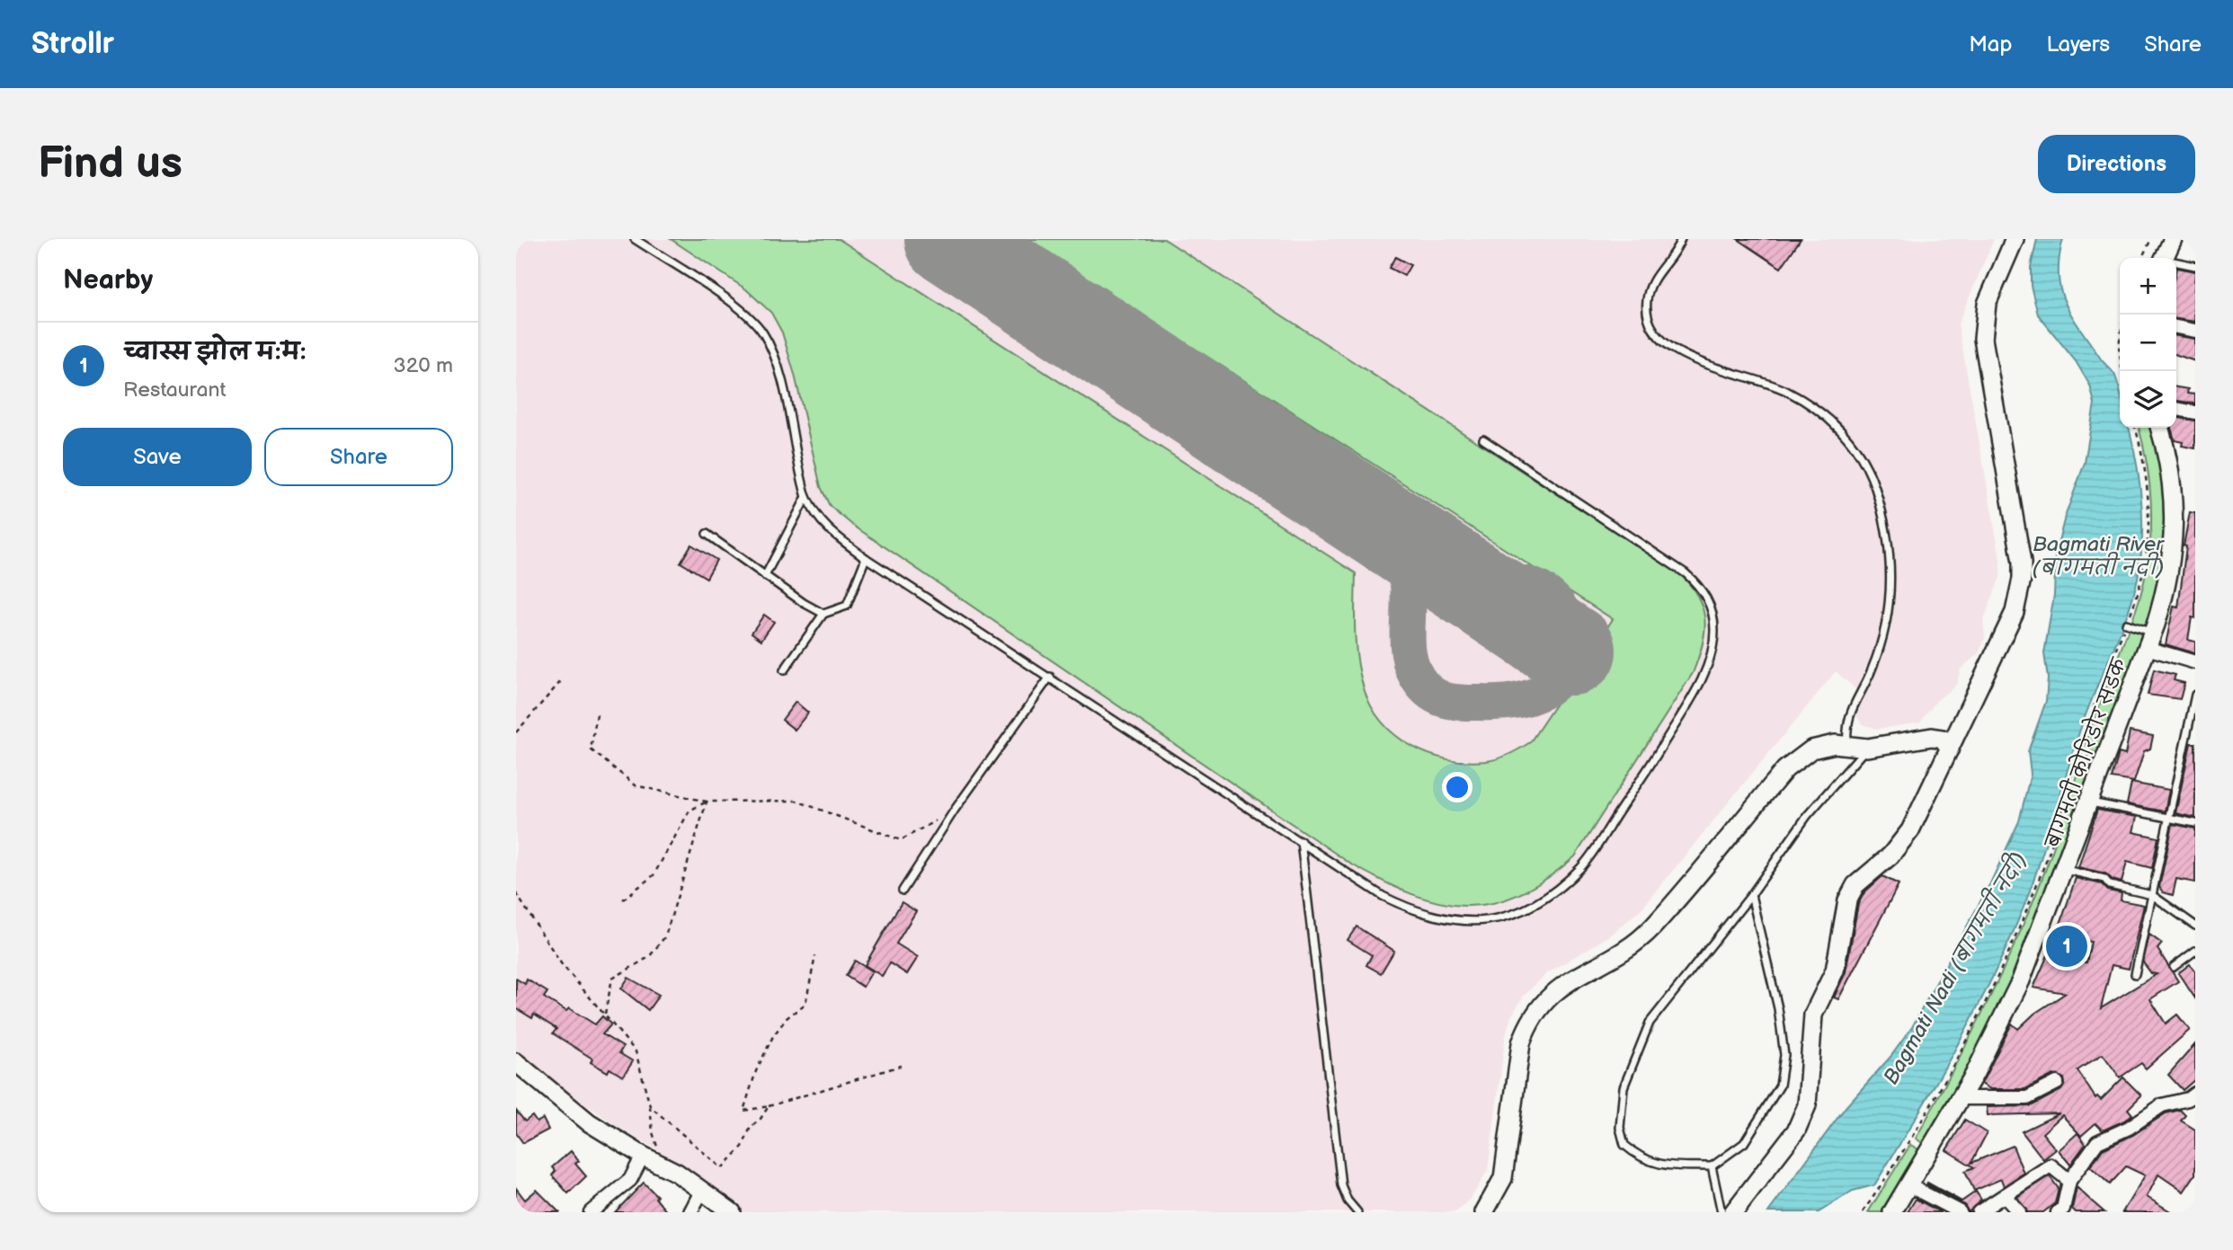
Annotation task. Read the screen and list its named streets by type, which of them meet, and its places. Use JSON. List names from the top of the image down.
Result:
{
  "streets": {
    "main road": ["बागमती कोरिडोर सडक"]
  },
  "water": ["Bagmati River (बागमती नदी)", "Bagmati Nadi (बागमती नदी)"],
  "page": {
    "header": "Strollr",
    "nav": ["Map", "Layers", "Share"],
    "buttons": [
      "Directions",
      ["Save", "Share"]
    ],
    "title": "Find us",
    "heading": "Nearby",
    "map_buttons": ["+", "−"],
    "list": [
      {
        "mark": "1",
        "name": "च्वास्स झोल मःमः",
        "note": "Restaurant",
        "value": "320 m"
      }
    ],
    "pins": "1"
  }
}
